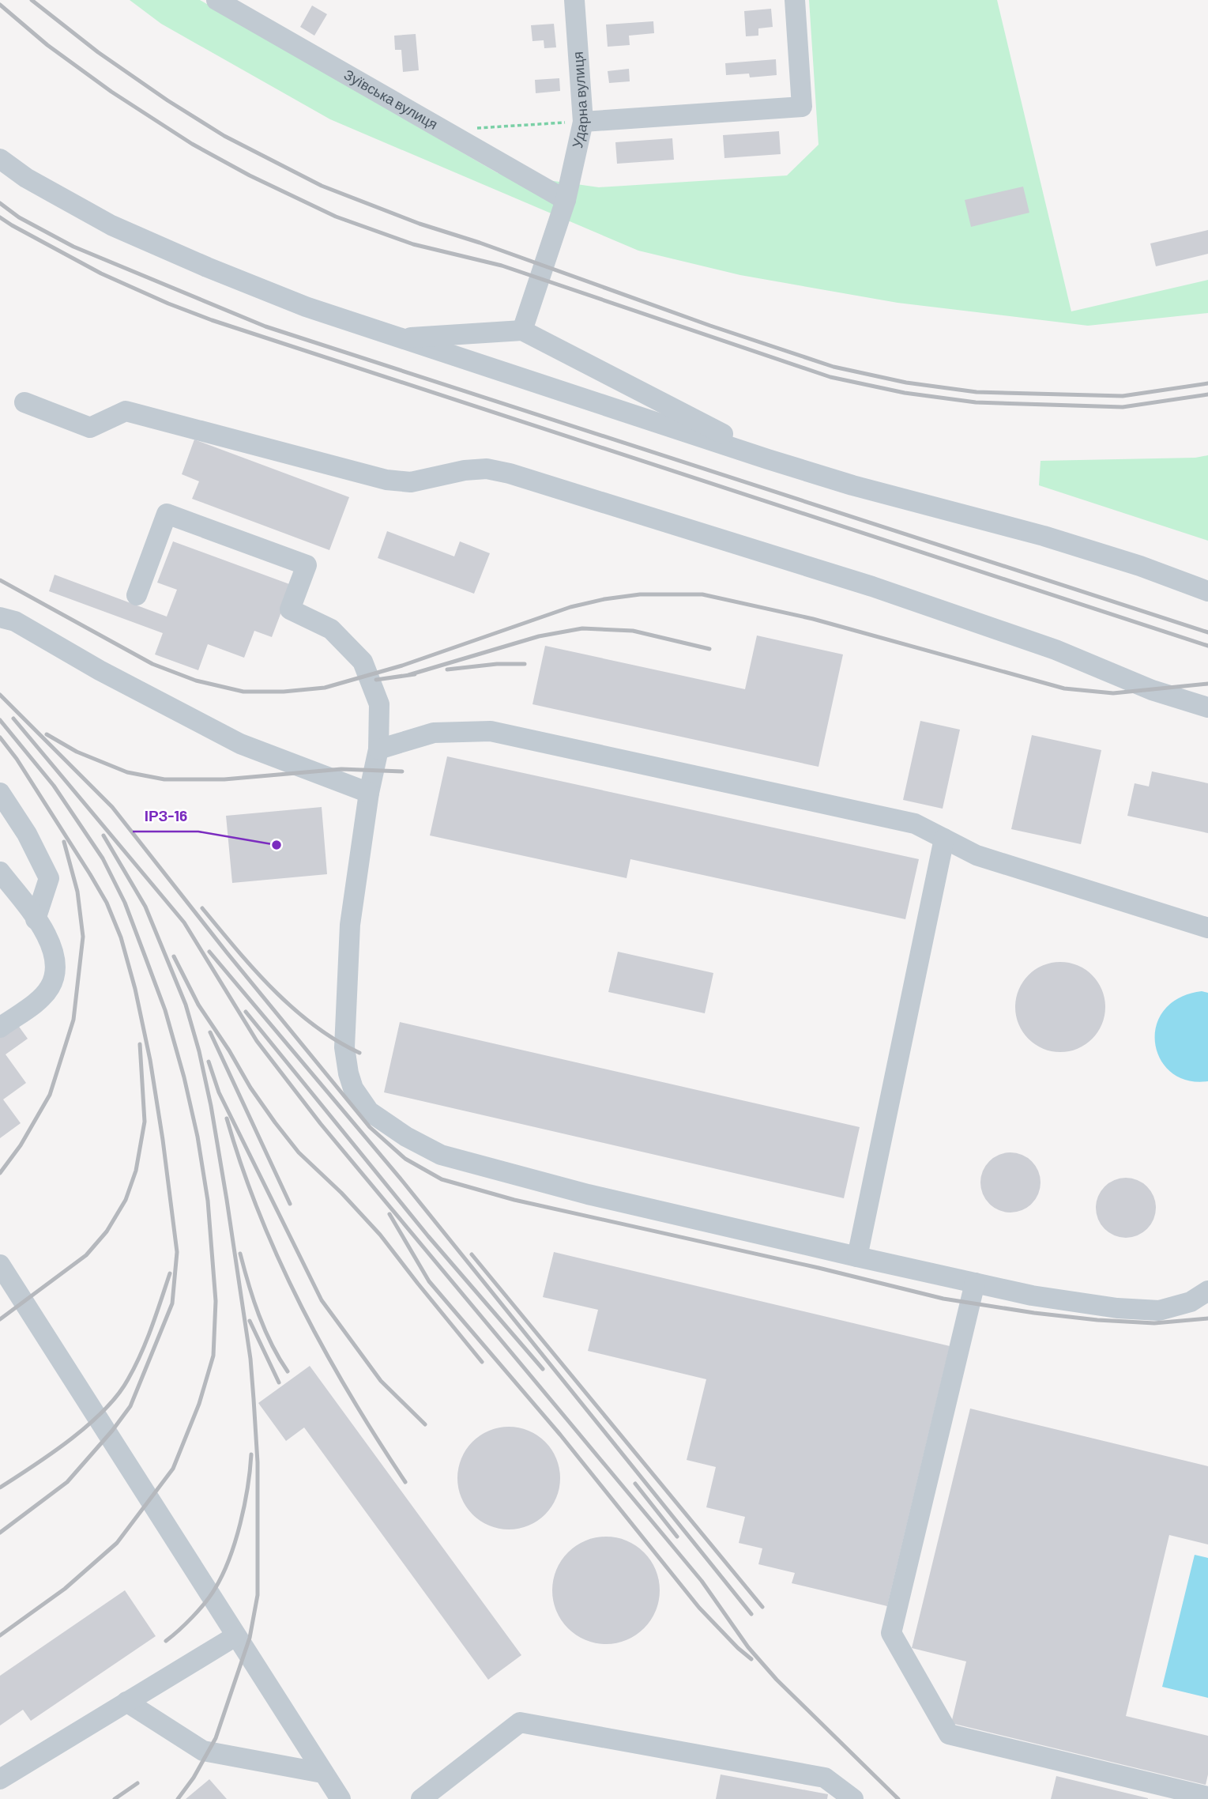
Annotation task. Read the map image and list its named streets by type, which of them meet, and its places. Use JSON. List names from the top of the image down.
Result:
{
  "streets": {
    "street": ["Зуївська вулиця", "Ударна вулиця"]
  },
  "crossings": [
    ["Зуївська вулиця", "Ударна вулиця"]
  ],
  "places": ["ІРЗ-16"]
}
